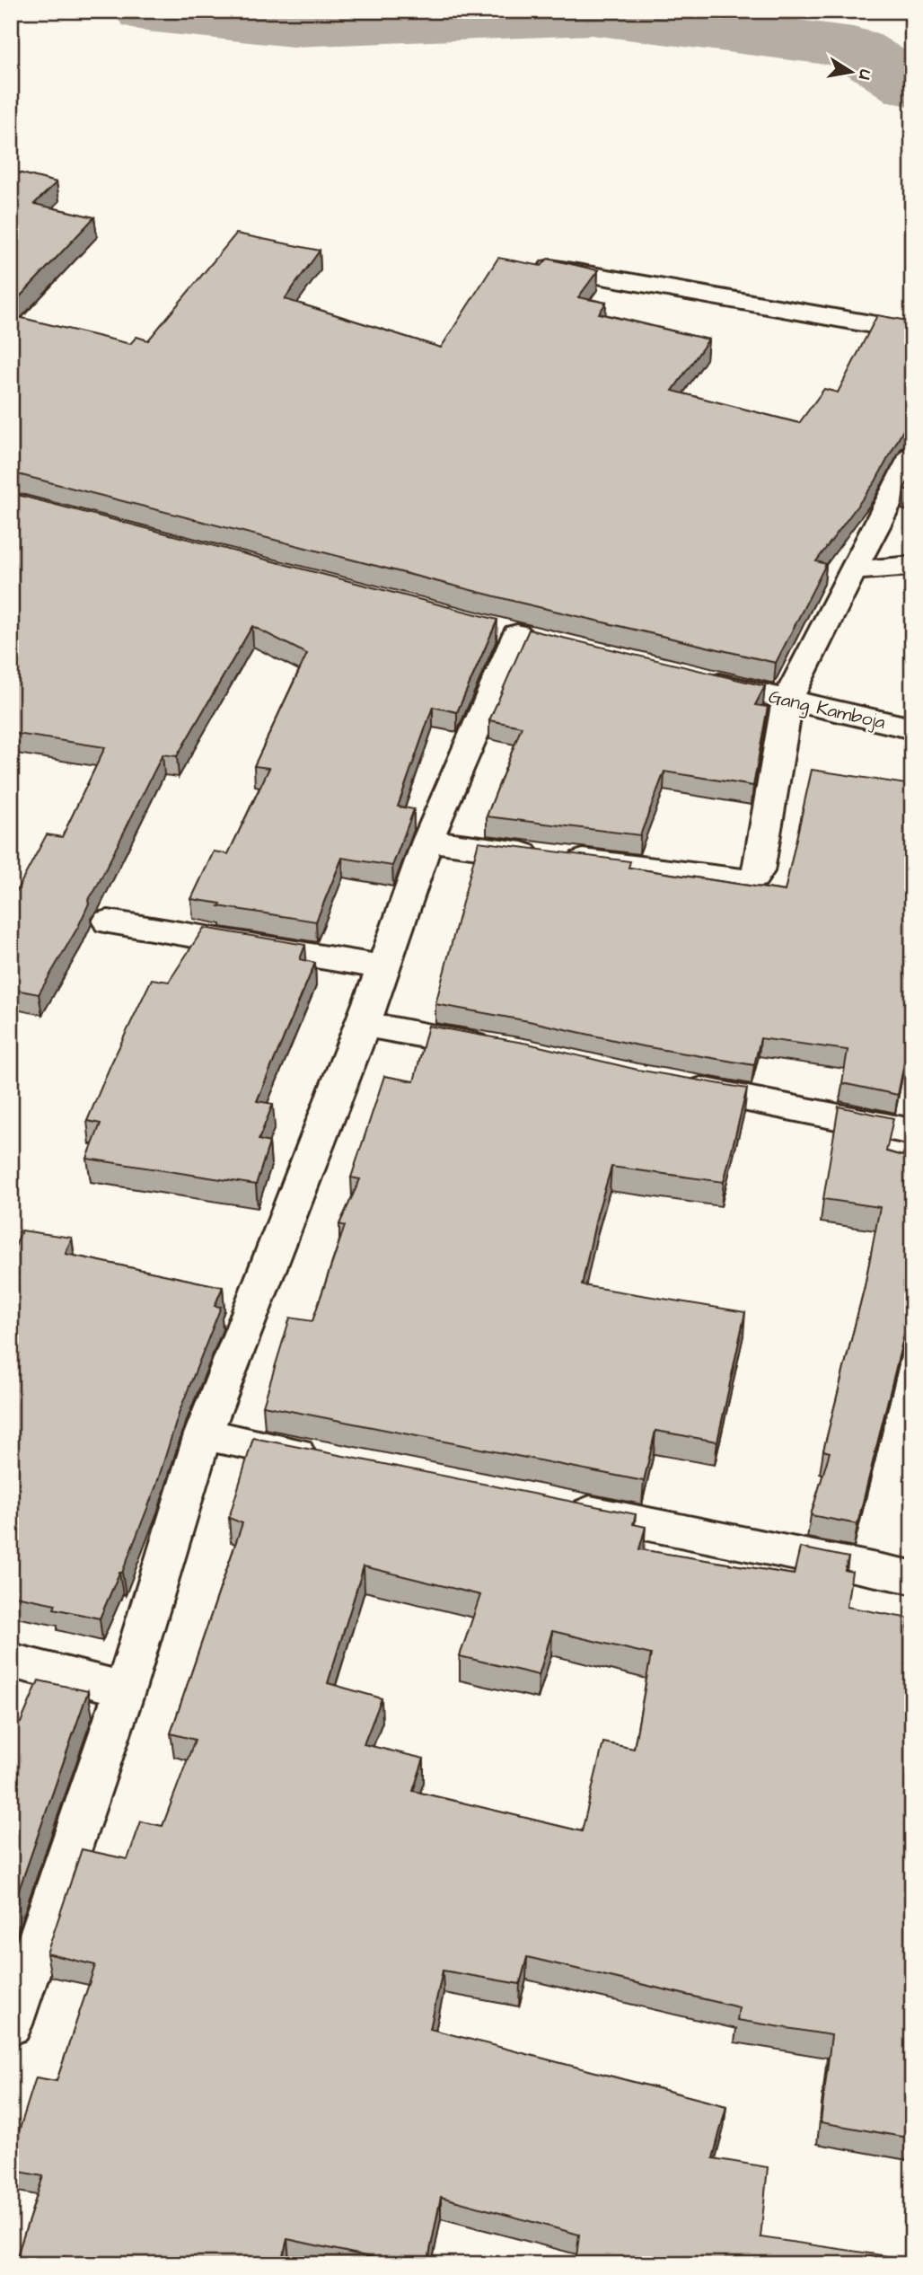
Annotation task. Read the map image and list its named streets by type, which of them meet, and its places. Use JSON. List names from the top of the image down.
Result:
{
  "streets": {
    "street": ["Gang Kamboja"]
  },
  "north": "right"
}
